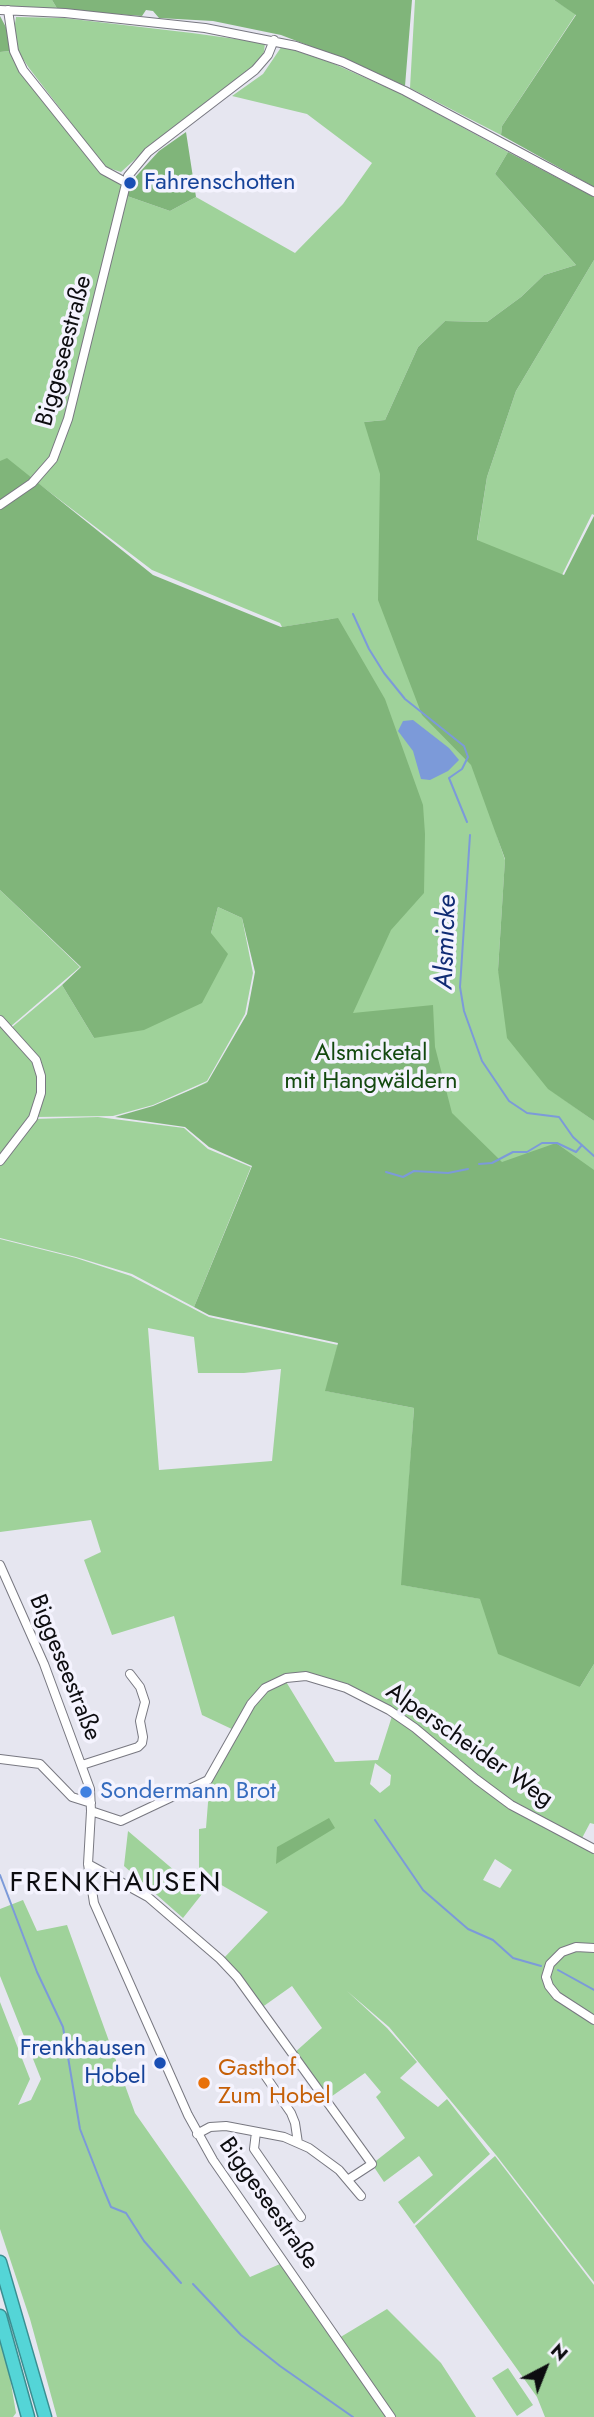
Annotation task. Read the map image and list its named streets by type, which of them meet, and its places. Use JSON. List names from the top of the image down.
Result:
{
  "streets": {
    "street": ["Biggeseestraße", "Alperscheider Weg"]
  },
  "crossings": [
    ["Biggeseestraße", "Alperscheider Weg"]
  ],
  "districts": ["FRENKHAUSEN"],
  "water": ["Alsmicke"],
  "parks": ["Alsmicketal mit Hangwäldern"],
  "places": [
    "Fahrenschotten",
    "Sondermann Brot",
    "Frenkhausen Hobel",
    "Gasthof Zum Hobel"
  ],
  "north": "top right"
}
